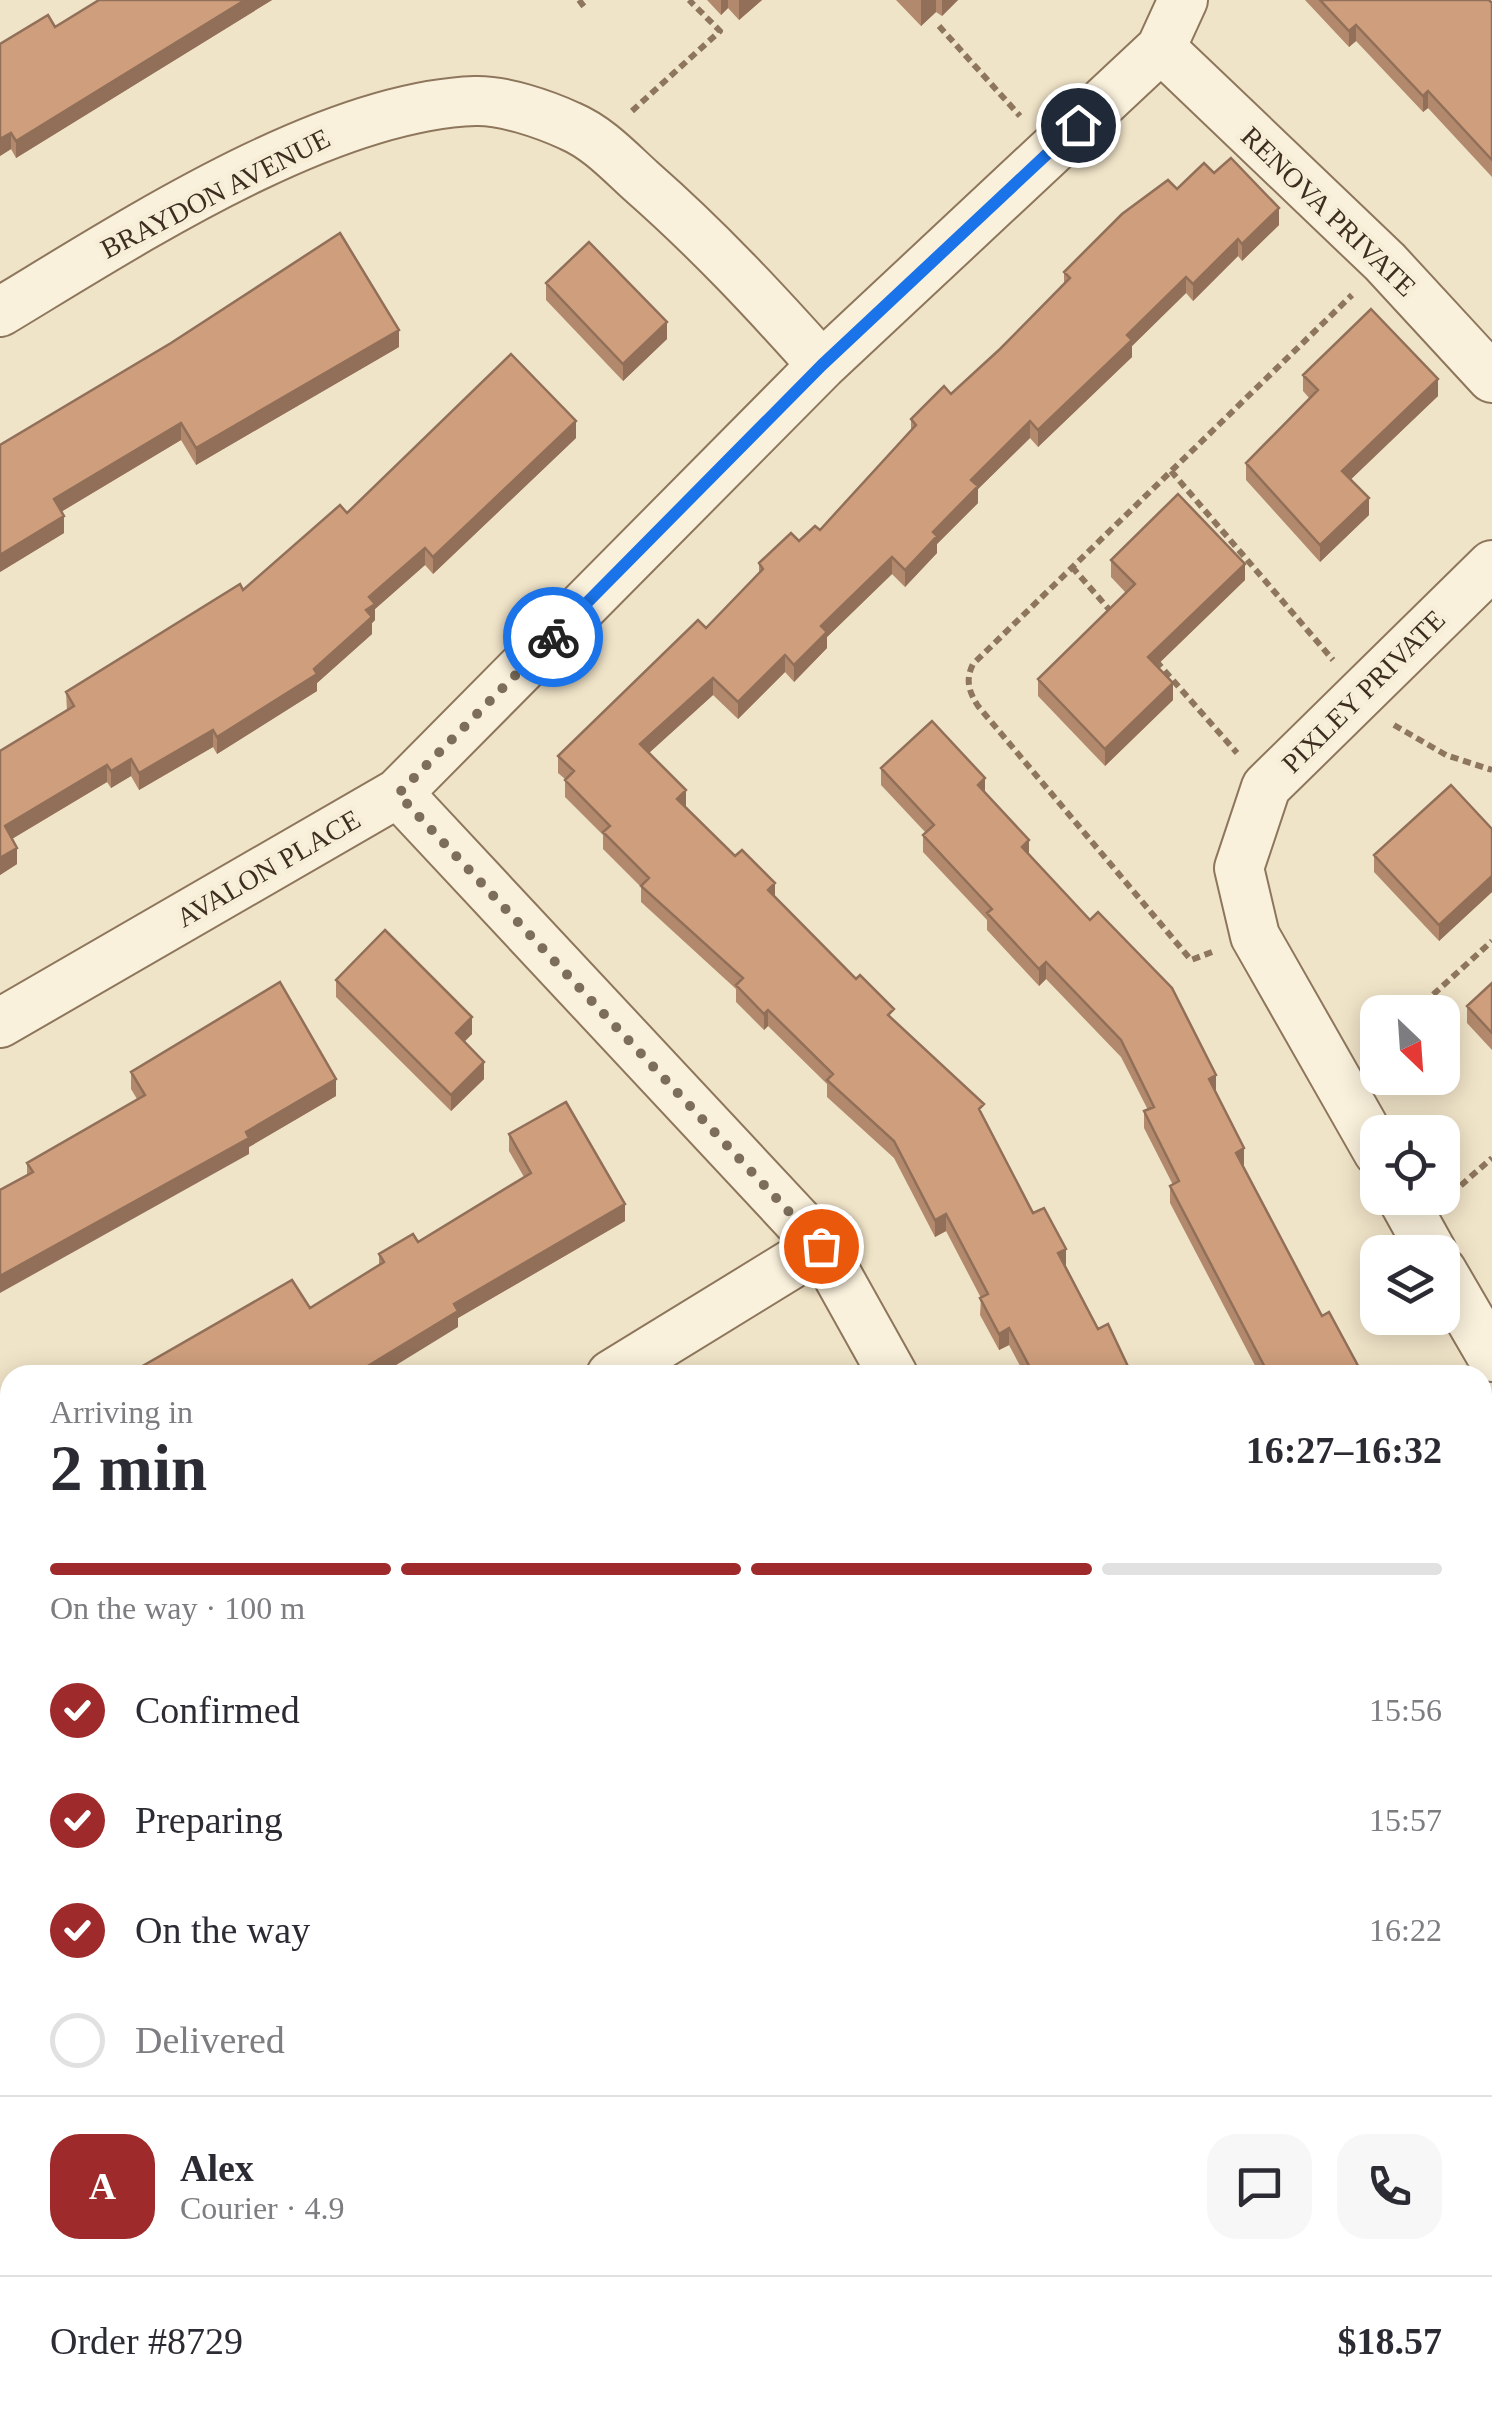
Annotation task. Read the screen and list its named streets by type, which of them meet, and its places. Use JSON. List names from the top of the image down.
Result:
{
  "streets": {
    "street": [
      "BRAYDON AVENUE",
      "RENOVA PRIVATE",
      "PIXLEY PRIVATE",
      "AVALON PLACE"
    ]
  },
  "crossings": [
    ["BRAYDON AVENUE", "AVALON PLACE"],
    ["RENOVA PRIVATE", "AVALON PLACE"]
  ],
  "north": "bottom right",
  "page": {
    "heading": ["2 min", "Arriving in", "16:27–16:32"],
    "panel": [
      "Alex",
      "Courier · 4.9",
      "Order #8729",
      "$18.57"
    ],
    "bar": "On the way · 100 m",
    "list": [
      ["Confirmed", "15:56"],
      ["Preparing", "15:57"],
      ["On the way", "16:22"],
      "Delivered"
    ],
    "round": "A"
  }
}
